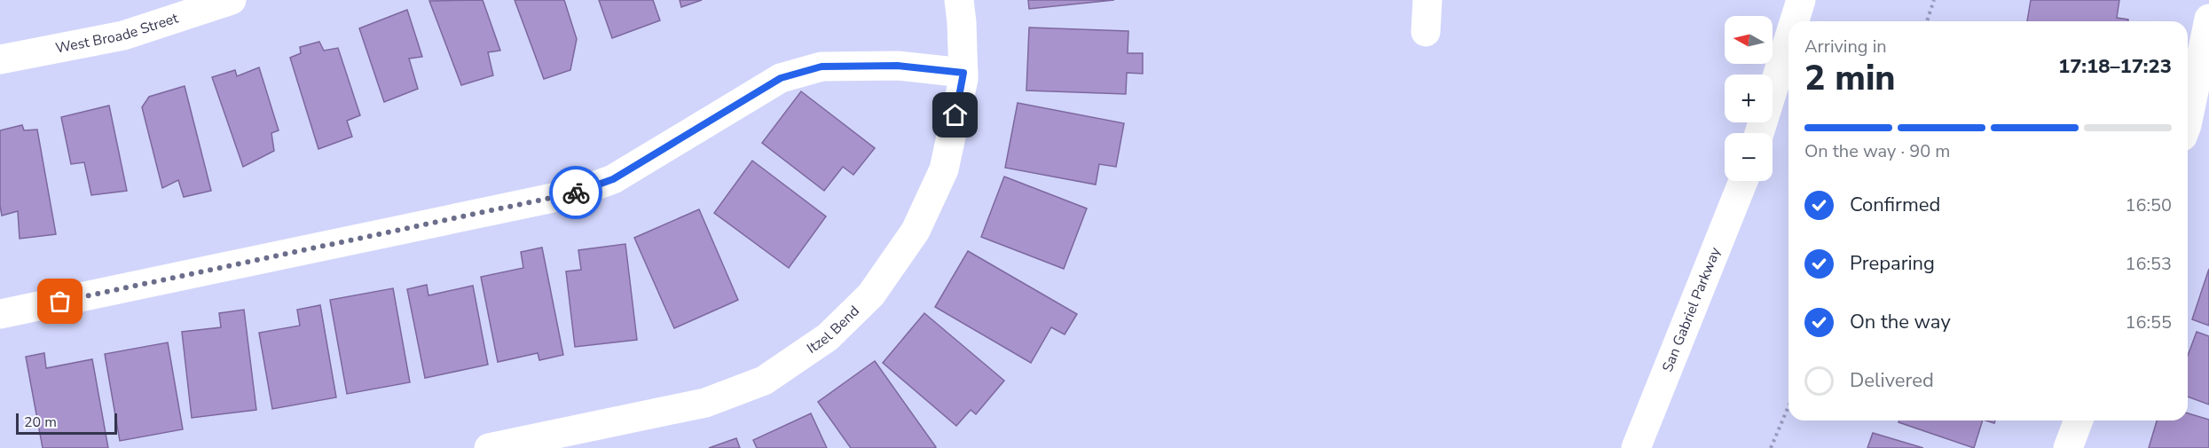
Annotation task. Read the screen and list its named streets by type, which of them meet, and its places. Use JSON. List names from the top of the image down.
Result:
{
  "streets": {
    "street": ["West Broade Street", "San Gabriel Parkway", "Itzel Bend"]
  },
  "scale_bar": "20 m",
  "north": "left",
  "page": {
    "map_buttons": ["+", "−"],
    "heading": ["2 min", "Arriving in", "17:18–17:23"],
    "bar": "On the way · 90 m",
    "list": [
      ["Confirmed", "16:50"],
      ["Preparing", "16:53"],
      ["On the way", "16:55"],
      "Delivered"
    ],
    "scale": "20 m"
  }
}
